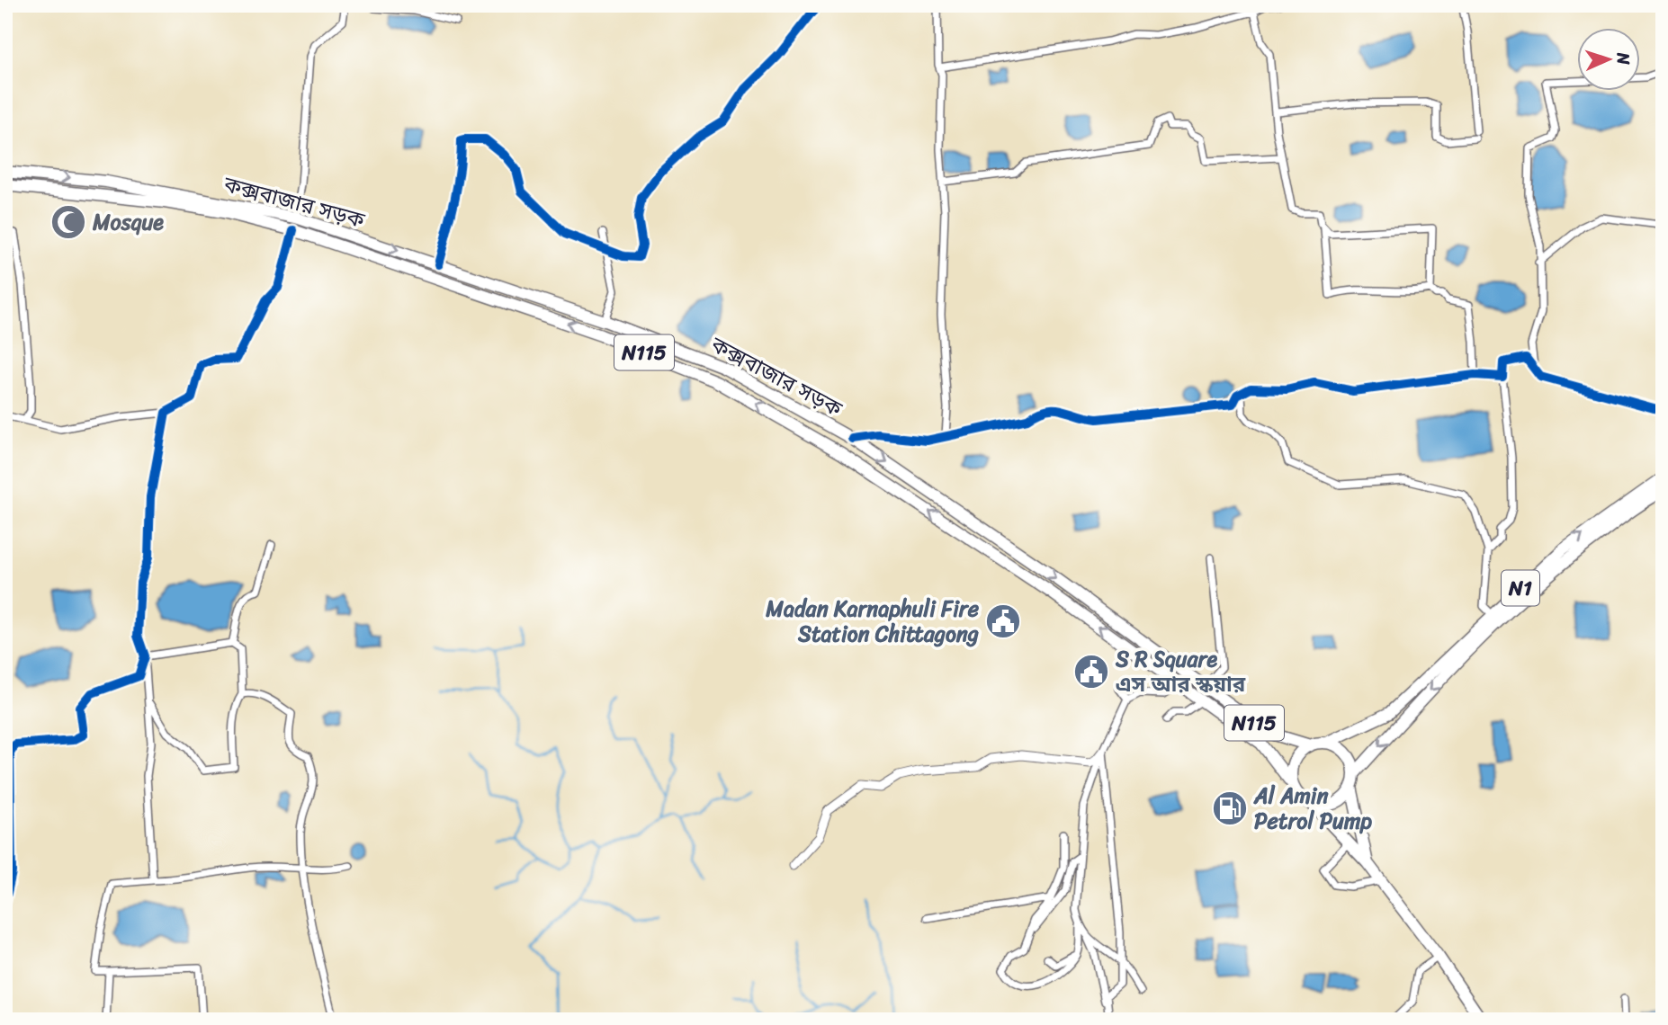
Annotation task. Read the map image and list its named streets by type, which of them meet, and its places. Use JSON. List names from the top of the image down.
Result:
{
  "streets": {
    "highway": ["কক্সবাজার সড়ক", "N115", "N1"]
  },
  "crossings": [
    ["কক্সবাজার সড়ক", "N1"]
  ],
  "places": {
    "mosque": ["Mosque"],
    "public building": ["Madan Karnaphuli Fire Station Chittagong", "S R Square এস আর স্কয়ার"],
    "fuel station": ["Al Amin Petrol Pump"]
  },
  "north": "right"
}
